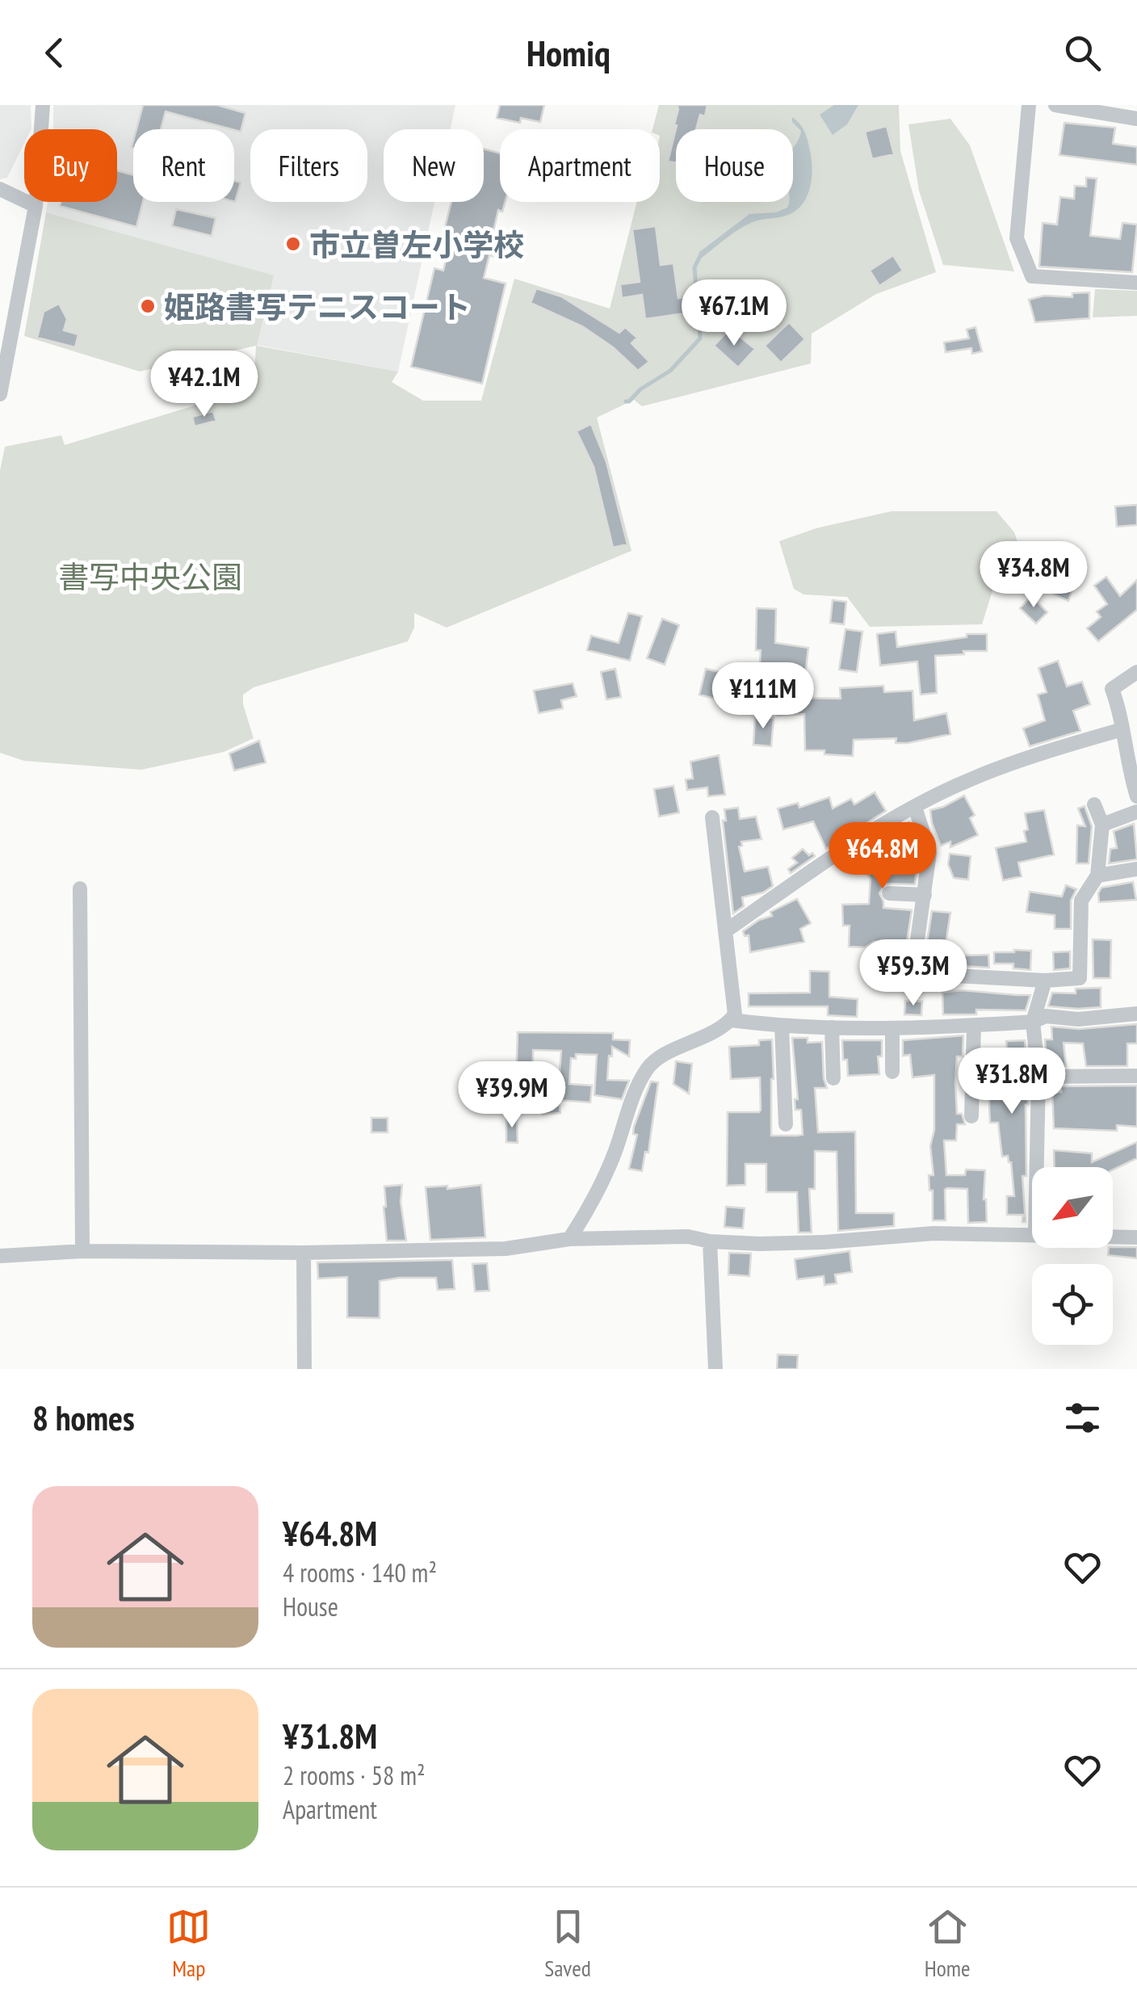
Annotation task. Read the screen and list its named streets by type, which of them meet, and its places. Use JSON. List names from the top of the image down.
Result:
{
  "parks": ["書写中央公園"],
  "places": ["市立曽左小学校", "姫路書写テニスコート"],
  "north": "bottom left",
  "page": {
    "header": "Homiq",
    "chip": [
      "Buy",
      "Rent",
      "Filters",
      "New",
      "Apartment",
      "House"
    ],
    "price": [
      "¥67.1M",
      "¥42.1M",
      "¥34.8M",
      "¥111M",
      "¥64.8M",
      "¥59.3M",
      "¥31.8M",
      "¥39.9M"
    ],
    "heading": "8 homes",
    "list": [
      {
        "name": "¥64.8M",
        "note": "4 rooms · 140 m² · House"
      },
      {
        "name": "¥31.8M",
        "note": "2 rooms · 58 m² · Apartment"
      }
    ],
    "tabs": ["Map", "Saved", "Home"]
  }
}
